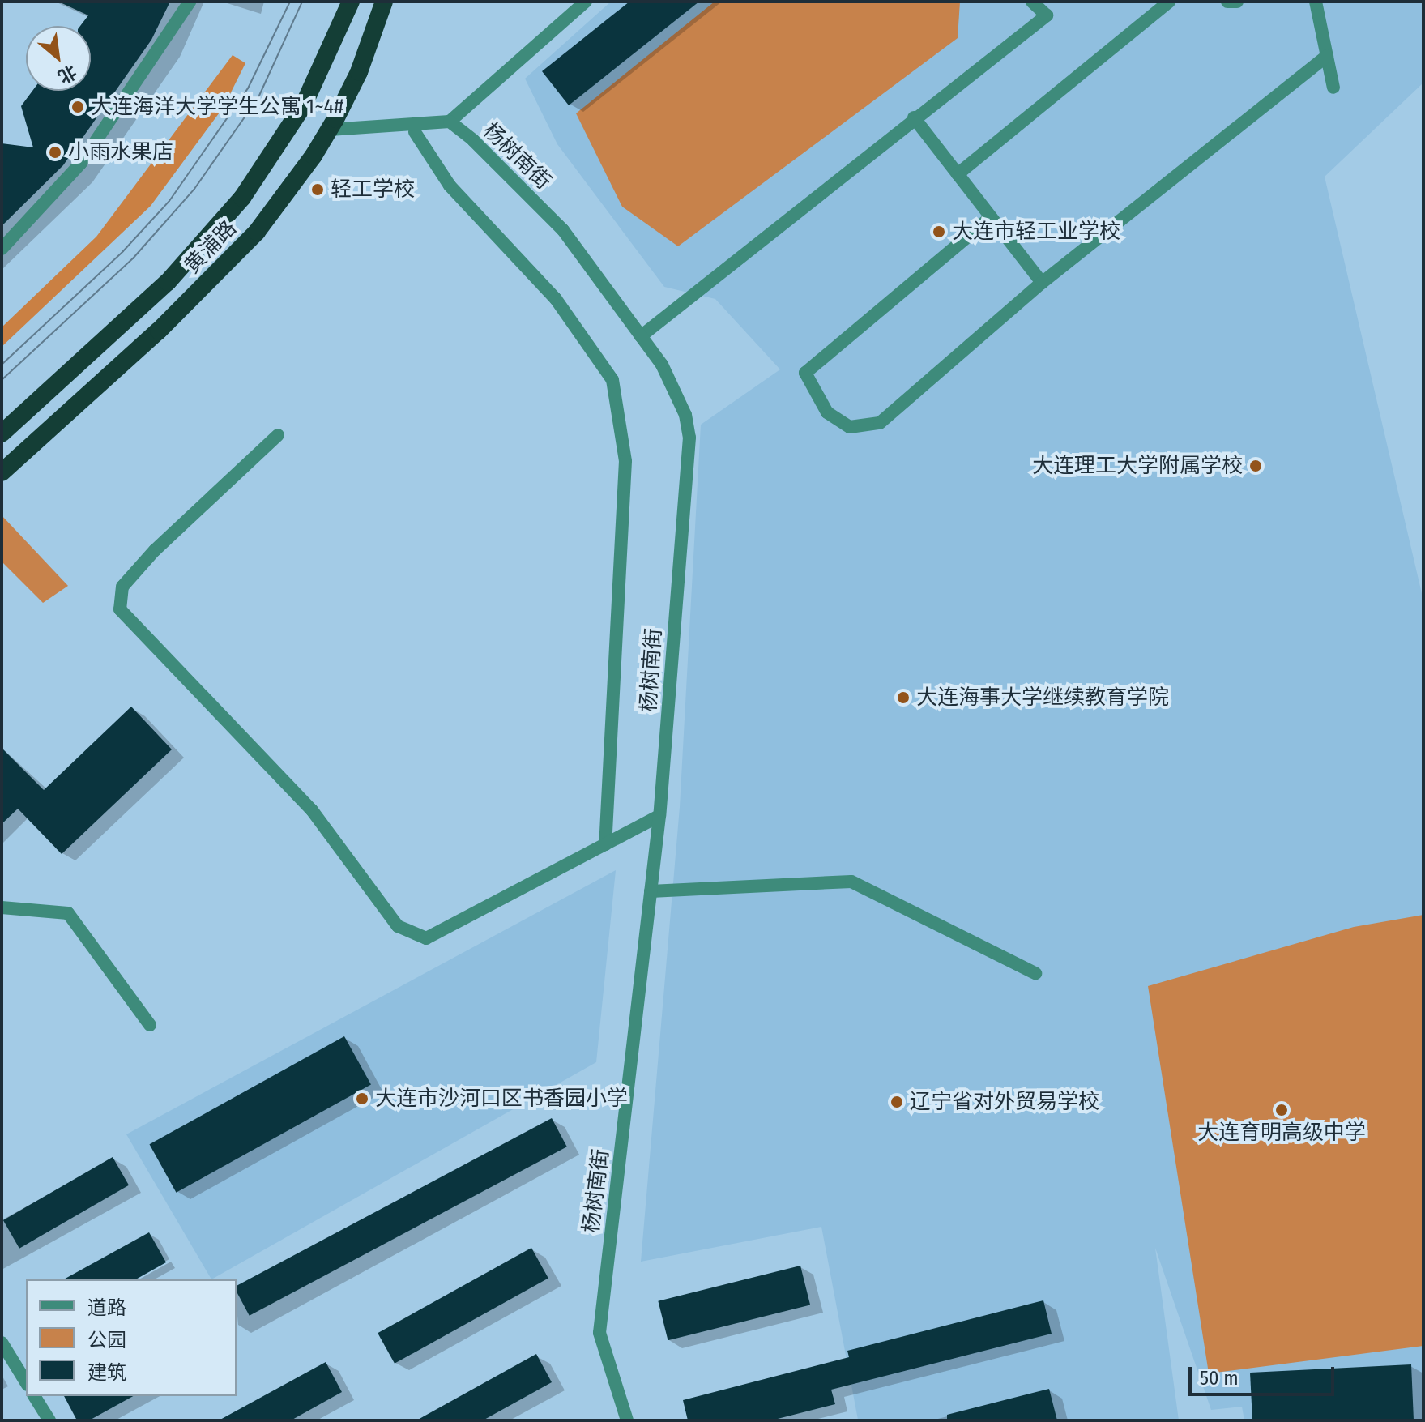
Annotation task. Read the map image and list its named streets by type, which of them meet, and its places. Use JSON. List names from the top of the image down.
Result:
{
  "streets": {
    "highway": ["黄浦路"],
    "street": ["杨树南街"]
  },
  "places": [
    "大连海洋大学学生公寓 1~4#",
    "小雨水果店",
    "轻工学校",
    "大连市轻工业学校",
    "大连理工大学附属学校",
    "大连海事大学继续教育学院",
    "大连市沙河口区书香园小学",
    "辽宁省对外贸易学校",
    "大连育明高级中学"
  ],
  "legend": ["道路", "公园", "建筑"],
  "scale_bar": "50 m",
  "north": "bottom right"
}
